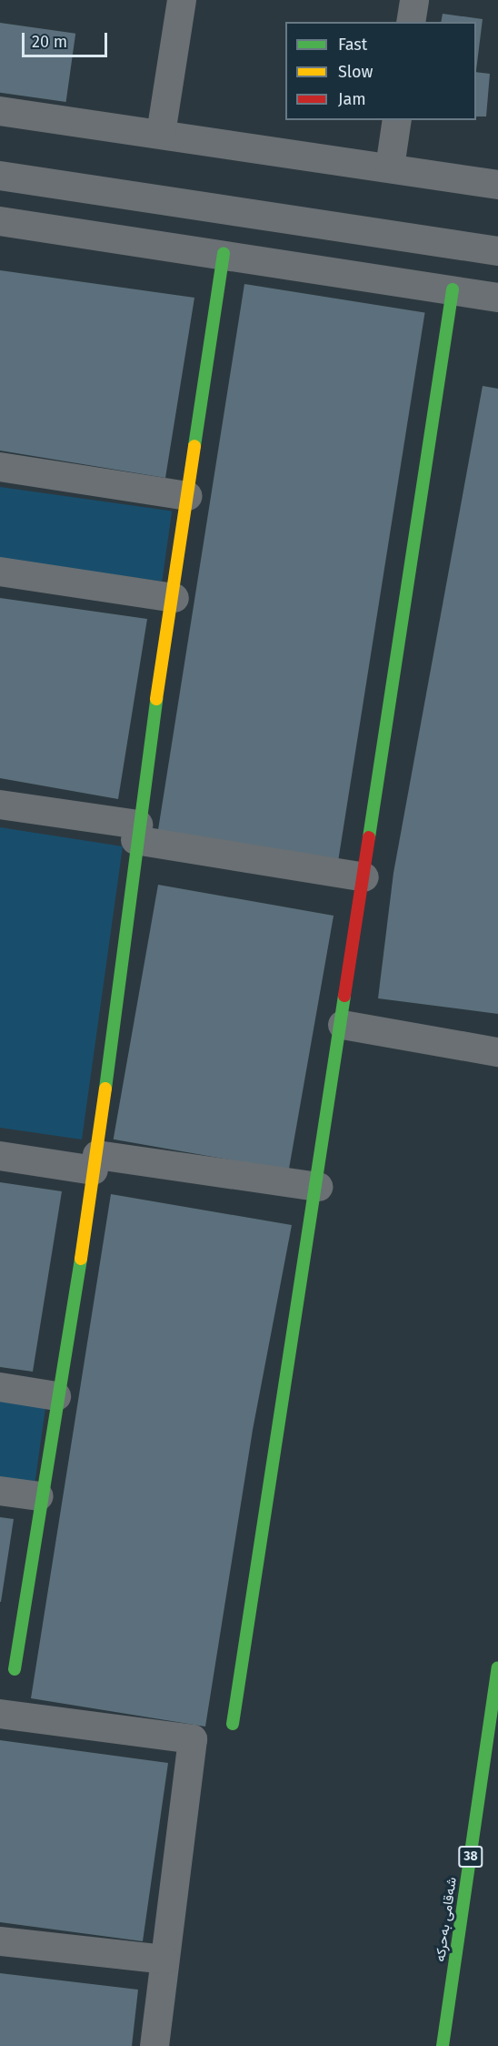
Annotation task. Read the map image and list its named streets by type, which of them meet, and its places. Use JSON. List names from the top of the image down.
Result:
{
  "streets": {
    "street": ["38", "شەقامی بەحرکە"]
  },
  "legend": ["Fast", "Slow", "Jam"],
  "scale_bar": "20 m"
}
